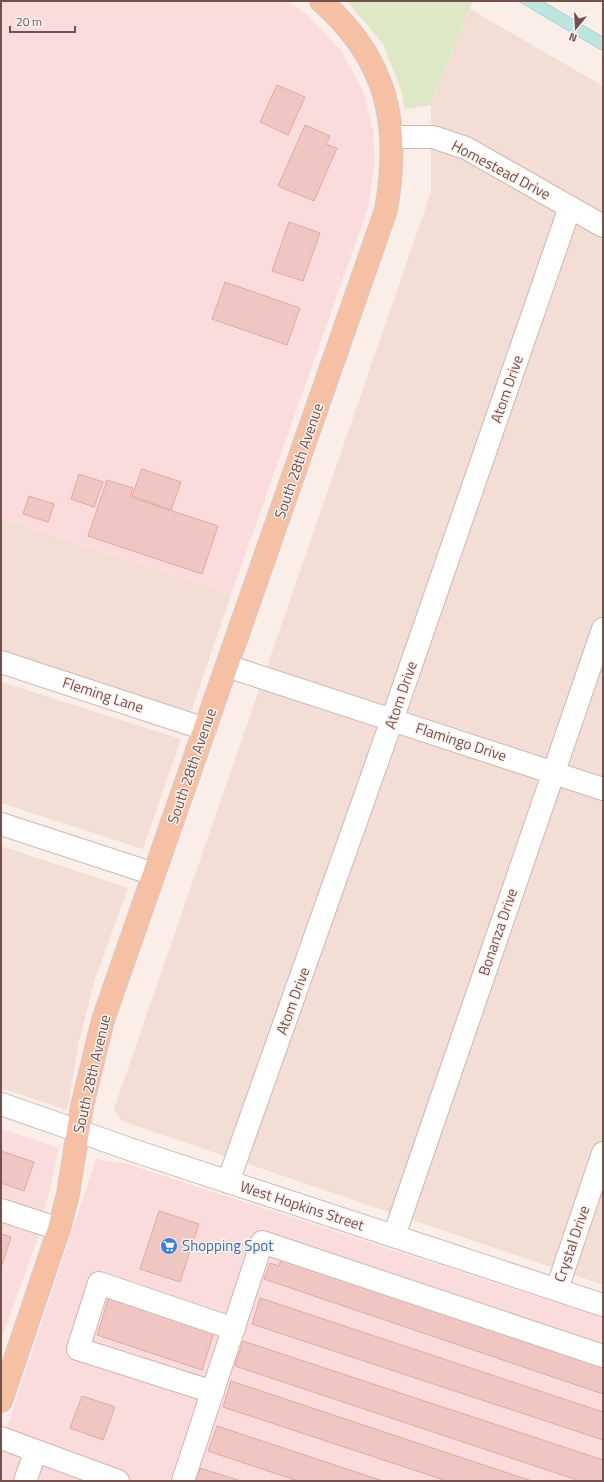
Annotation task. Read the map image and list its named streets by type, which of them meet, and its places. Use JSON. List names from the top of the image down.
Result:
{
  "streets": {
    "main road": ["South 28th Avenue"],
    "street": [
      "Homestead Drive",
      "Atom Drive",
      "Fleming Lane",
      "Flamingo Drive",
      "Bonanza Drive",
      "West Hopkins Street",
      "Crystal Drive"
    ]
  },
  "crossings": [
    ["Homestead Drive", "Atom Drive"],
    ["Homestead Drive", "South 28th Avenue"],
    ["Atom Drive", "Flamingo Drive"],
    ["Atom Drive", "West Hopkins Street"],
    ["South 28th Avenue", "Fleming Lane"],
    ["South 28th Avenue", "Flamingo Drive"],
    ["South 28th Avenue", "West Hopkins Street"],
    ["Flamingo Drive", "Bonanza Drive"],
    ["Bonanza Drive", "West Hopkins Street"],
    ["West Hopkins Street", "Crystal Drive"]
  ],
  "places": {
    "supermarket": ["Shopping Spot"]
  },
  "scale_bar": "20 m",
  "north": "bottom"
}
